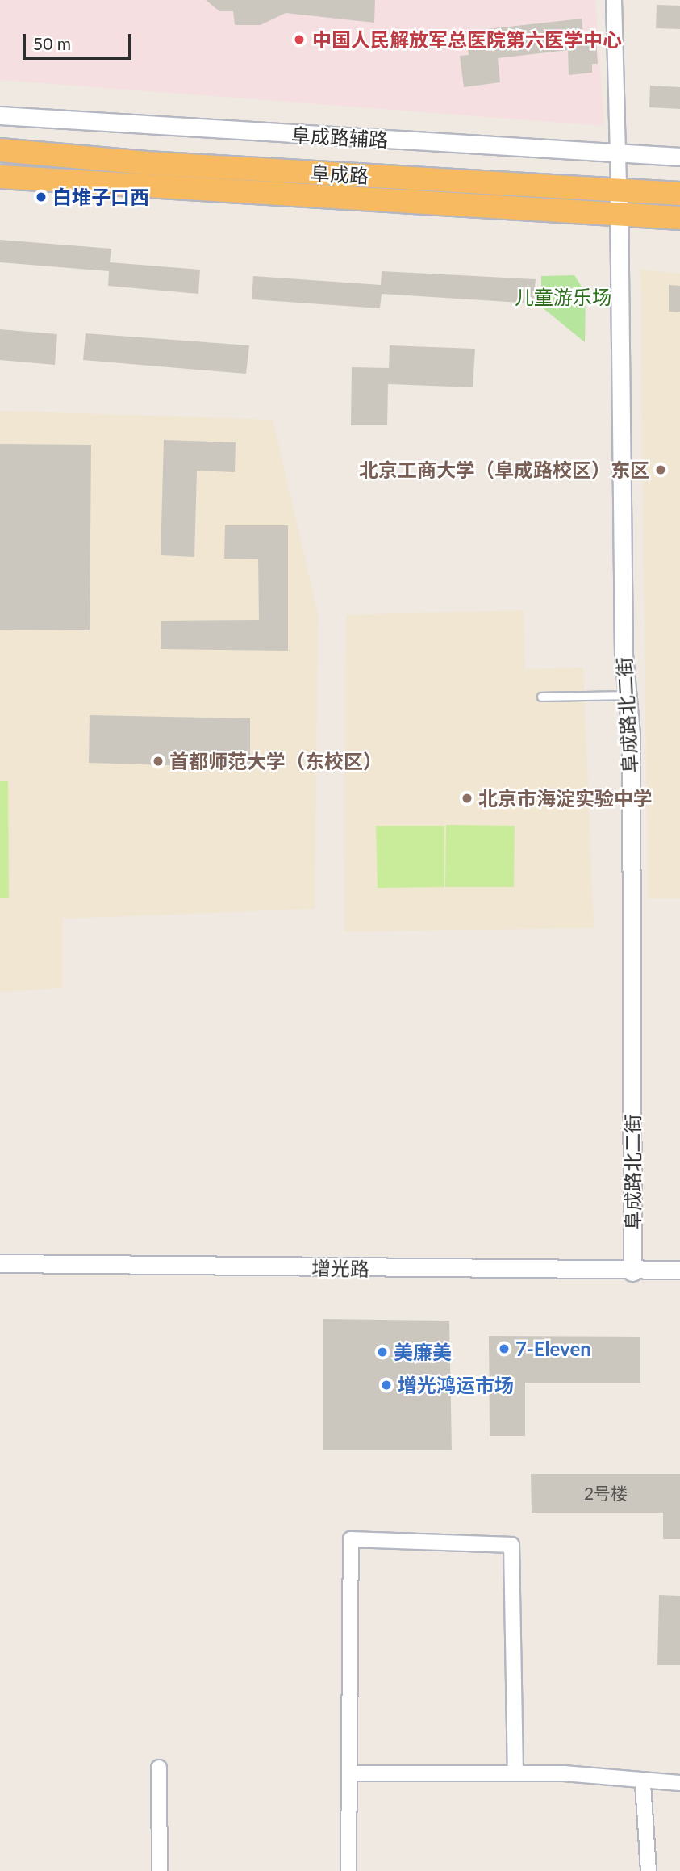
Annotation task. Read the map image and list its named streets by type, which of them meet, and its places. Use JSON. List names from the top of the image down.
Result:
{
  "streets": {
    "highway": ["阜成路"],
    "street": ["阜成路辅路", "阜成路北二街", "增光路"]
  },
  "crossings": [
    ["阜成路", "阜成路北二街"],
    ["阜成路北二街", "增光路"]
  ],
  "parks": ["儿童游乐场"],
  "places": [
    "中国人民解放军总医院第六医学中心",
    "白堆子口西",
    "北京工商大学（阜成路校区）东区",
    "首都师范大学（东校区）",
    "北京市海淀实验中学",
    "7-Eleven",
    "美廉美",
    "增光鸿运市场"
  ],
  "house_numbers": ["2号楼"],
  "scale_bar": "50 m"
}
